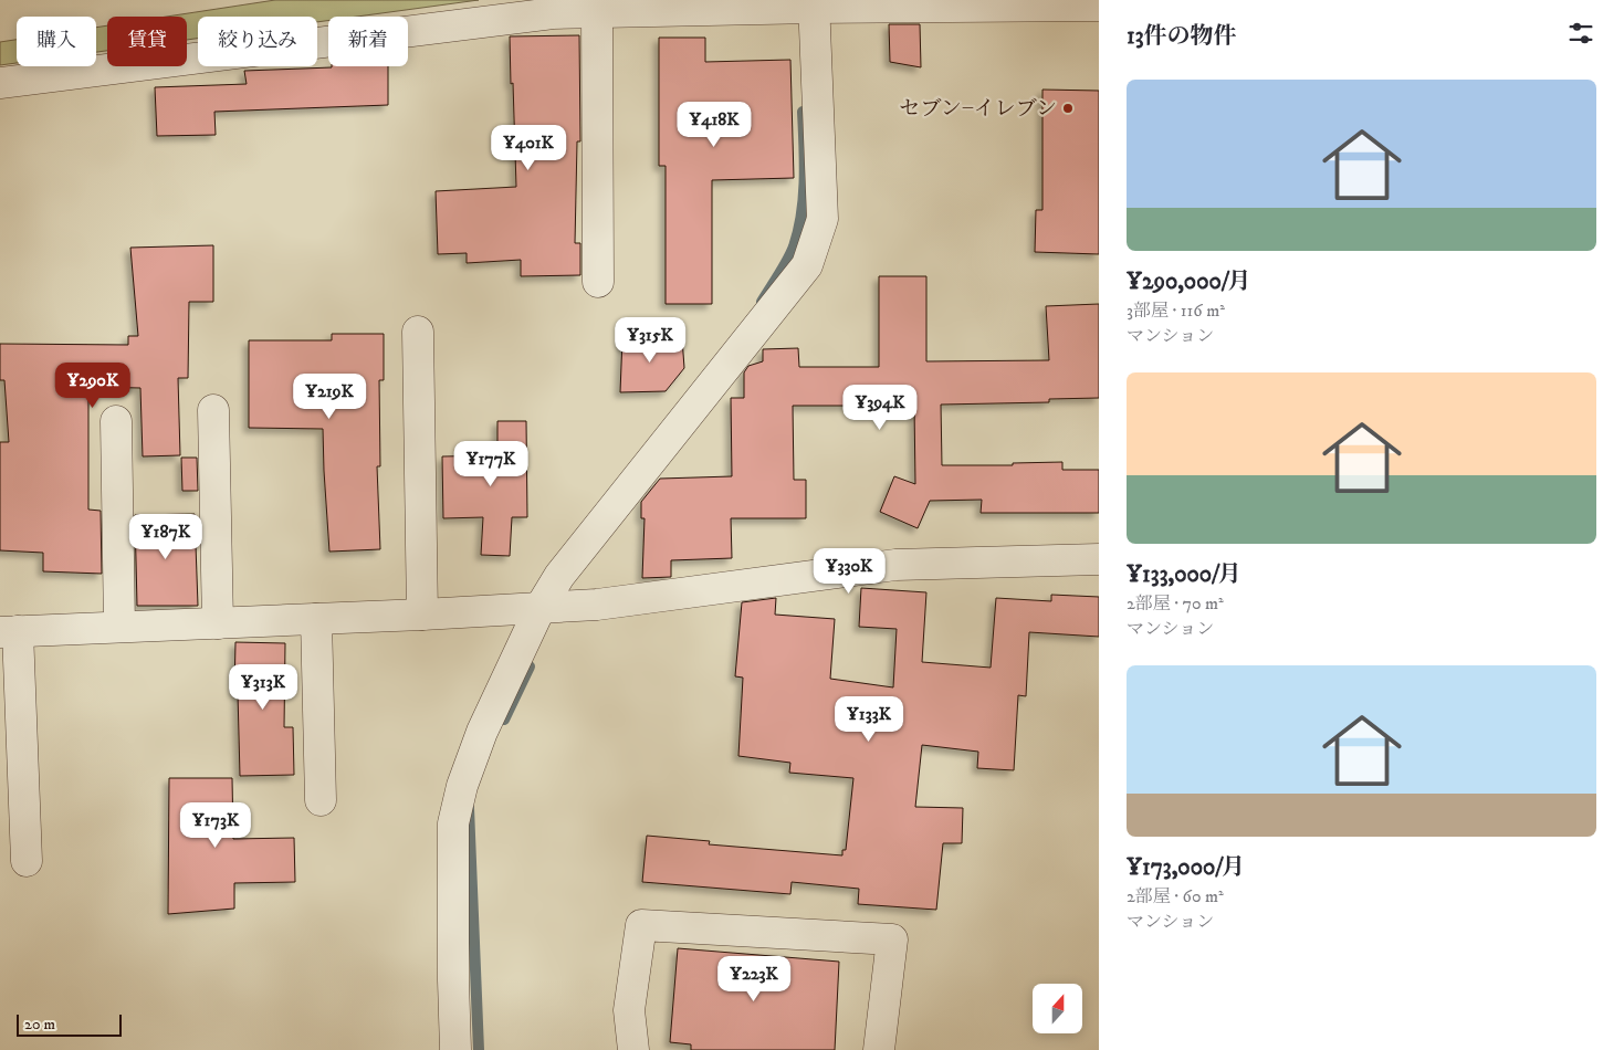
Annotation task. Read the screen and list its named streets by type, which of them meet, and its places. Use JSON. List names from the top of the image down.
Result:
{
  "places": ["セブン−イレブン"],
  "scale_bar": "20 m",
  "north": "top",
  "page": {
    "heading": "13件の物件",
    "chip": [
      "購入",
      "賃貸",
      "絞り込み",
      "新着"
    ],
    "list": [
      {
        "name": "¥290,000/月",
        "note": "3部屋 · 116 m² · マンション"
      },
      {
        "name": "¥133,000/月",
        "note": "2部屋 · 70 m² · マンション"
      },
      {
        "name": "¥173,000/月",
        "note": "2部屋 · 60 m² · マンション"
      }
    ],
    "price": [
      "¥418K",
      "¥401K",
      "¥315K",
      "¥290K",
      "¥219K",
      "¥394K",
      "¥177K",
      "¥187K",
      "¥330K",
      "¥313K",
      "¥133K",
      "¥173K",
      "¥223K"
    ],
    "scale": "20 m"
  }
}
